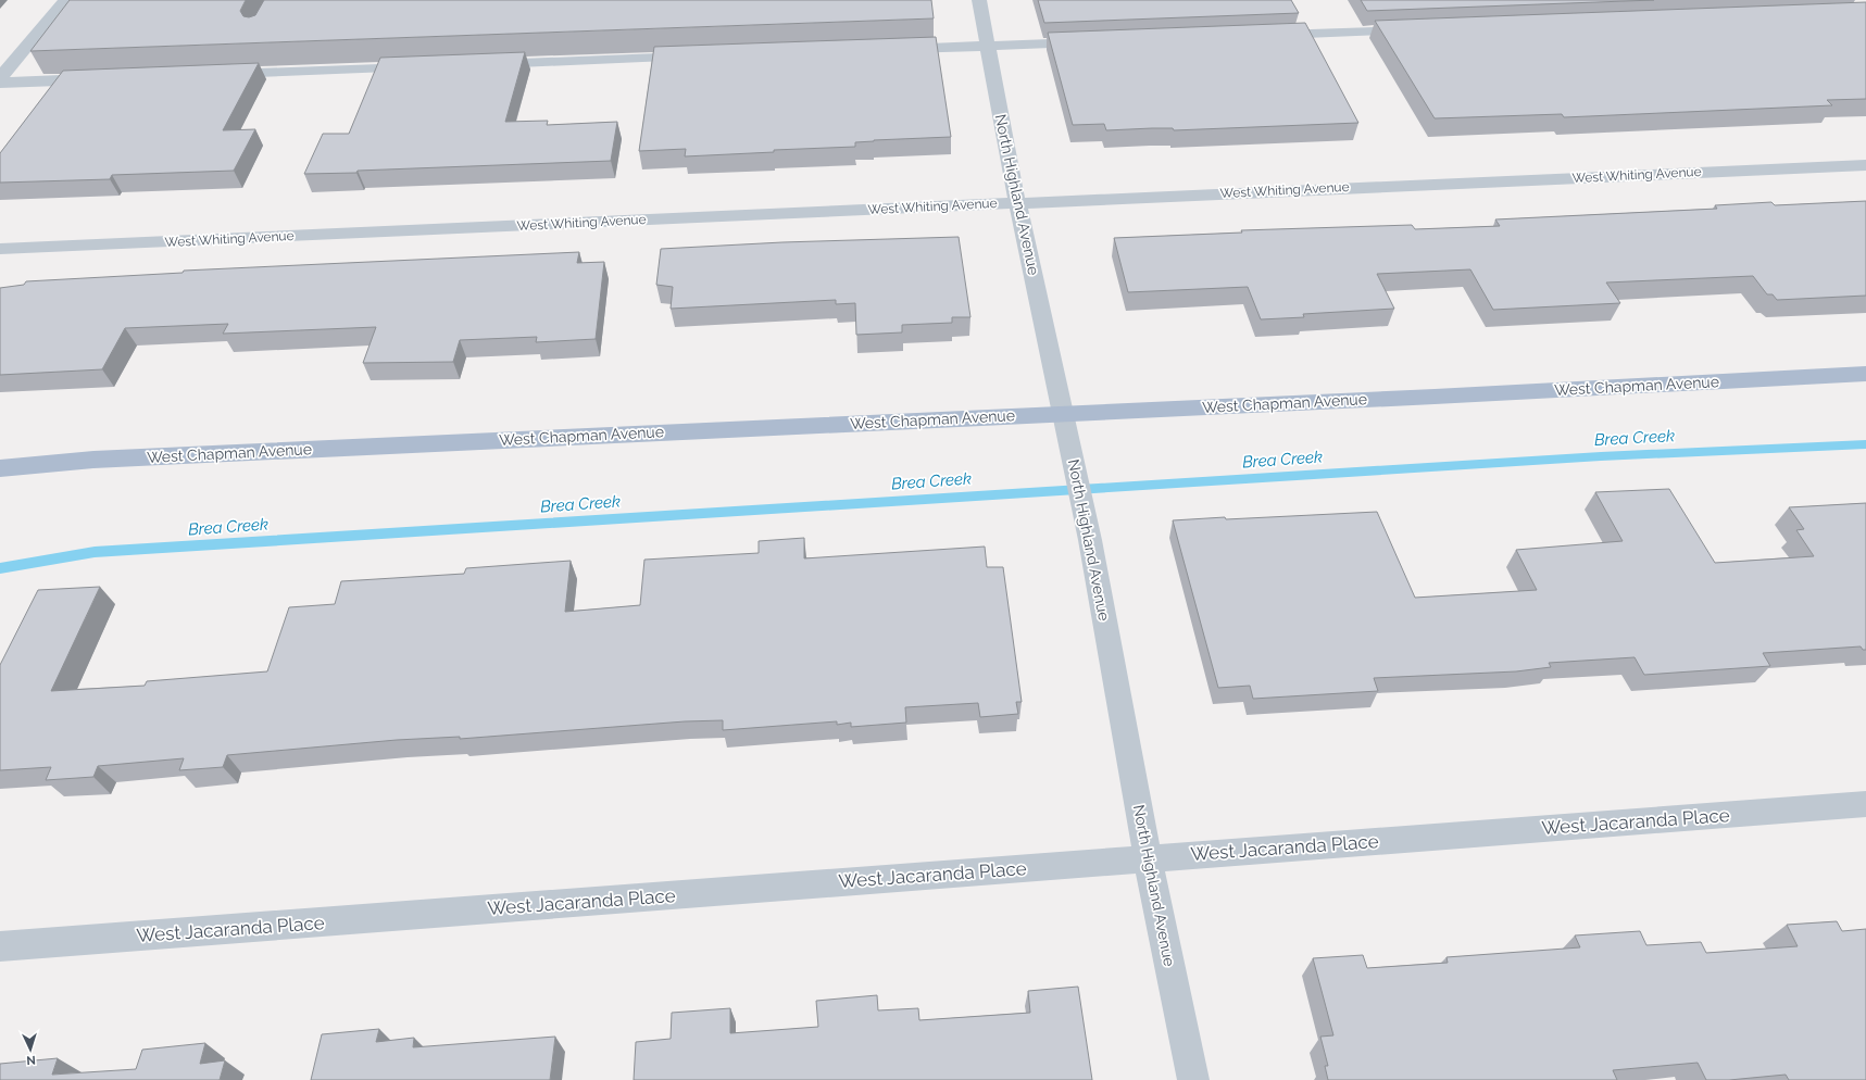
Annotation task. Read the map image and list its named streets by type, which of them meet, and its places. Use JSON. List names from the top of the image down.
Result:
{
  "streets": {
    "main road": ["West Chapman Avenue"],
    "street": ["West Whiting Avenue", "North Highland Avenue", "West Jacaranda Place"]
  },
  "crossings": [
    ["West Whiting Avenue", "North Highland Avenue"],
    ["North Highland Avenue", "West Chapman Avenue"],
    ["North Highland Avenue", "West Jacaranda Place"]
  ],
  "water": ["Brea Creek"],
  "north": "bottom"
}
